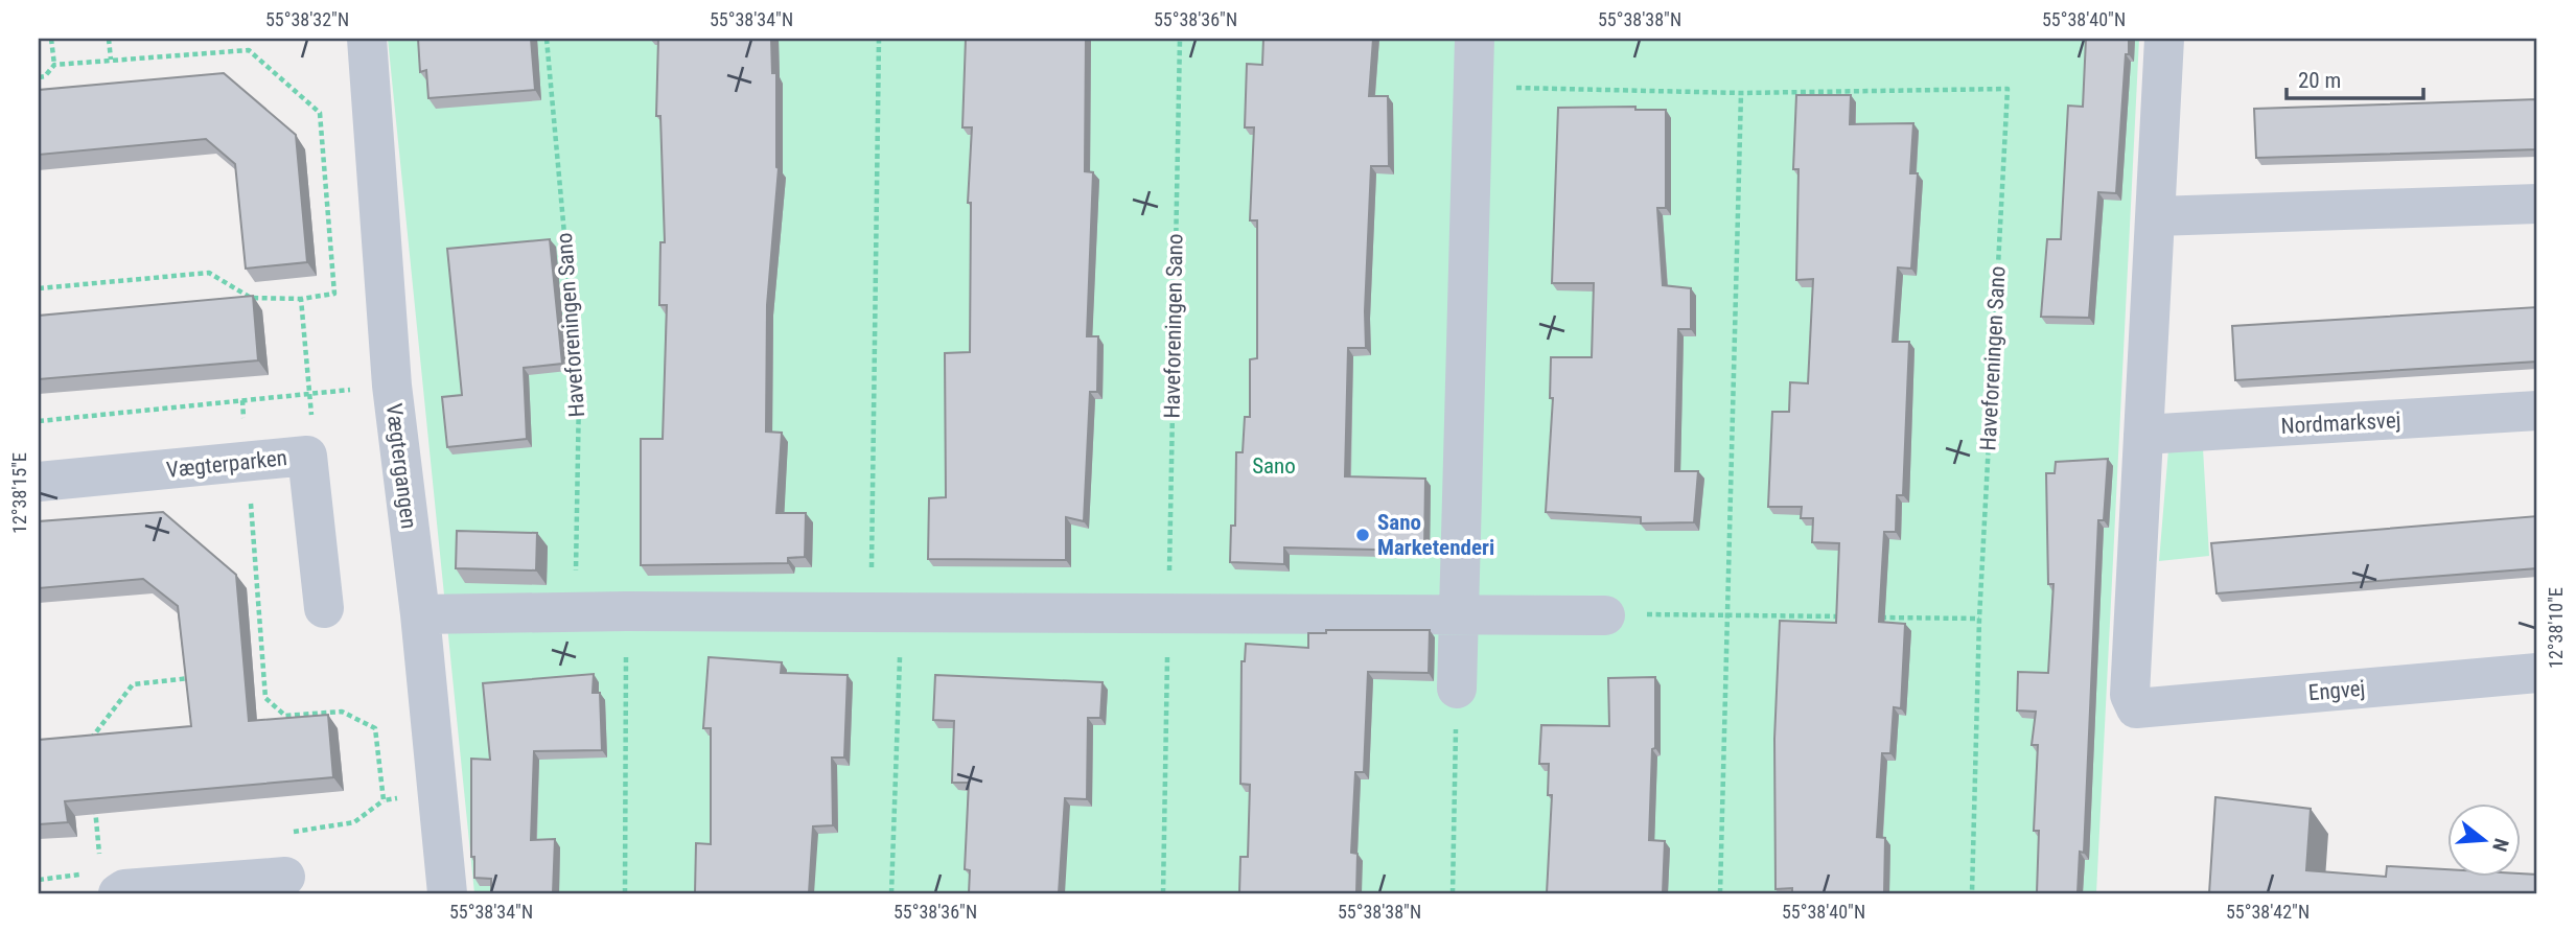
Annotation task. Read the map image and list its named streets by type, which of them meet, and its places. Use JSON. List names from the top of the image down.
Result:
{
  "streets": {
    "street": [
      "Nordmarksvej",
      "Vægterparken",
      "Vægtergangen",
      "Engvej"
    ],
    "path": ["Haveforeningen Sano"]
  },
  "crossings": [
    ["Nordmarksvej", "Engvej"]
  ],
  "parks": ["Sano"],
  "places": ["Sano Marketenderi"],
  "scale_bar": "20 m",
  "north": "right",
  "coordinates": [
    "55°38'32\"N",
    "55°38'34\"N",
    "55°38'36\"N",
    "55°38'38\"N",
    "55°38'40\"N",
    "12°38'15\"E",
    "12°38'10\"E",
    "55°38'42\"N"
  ]
}
